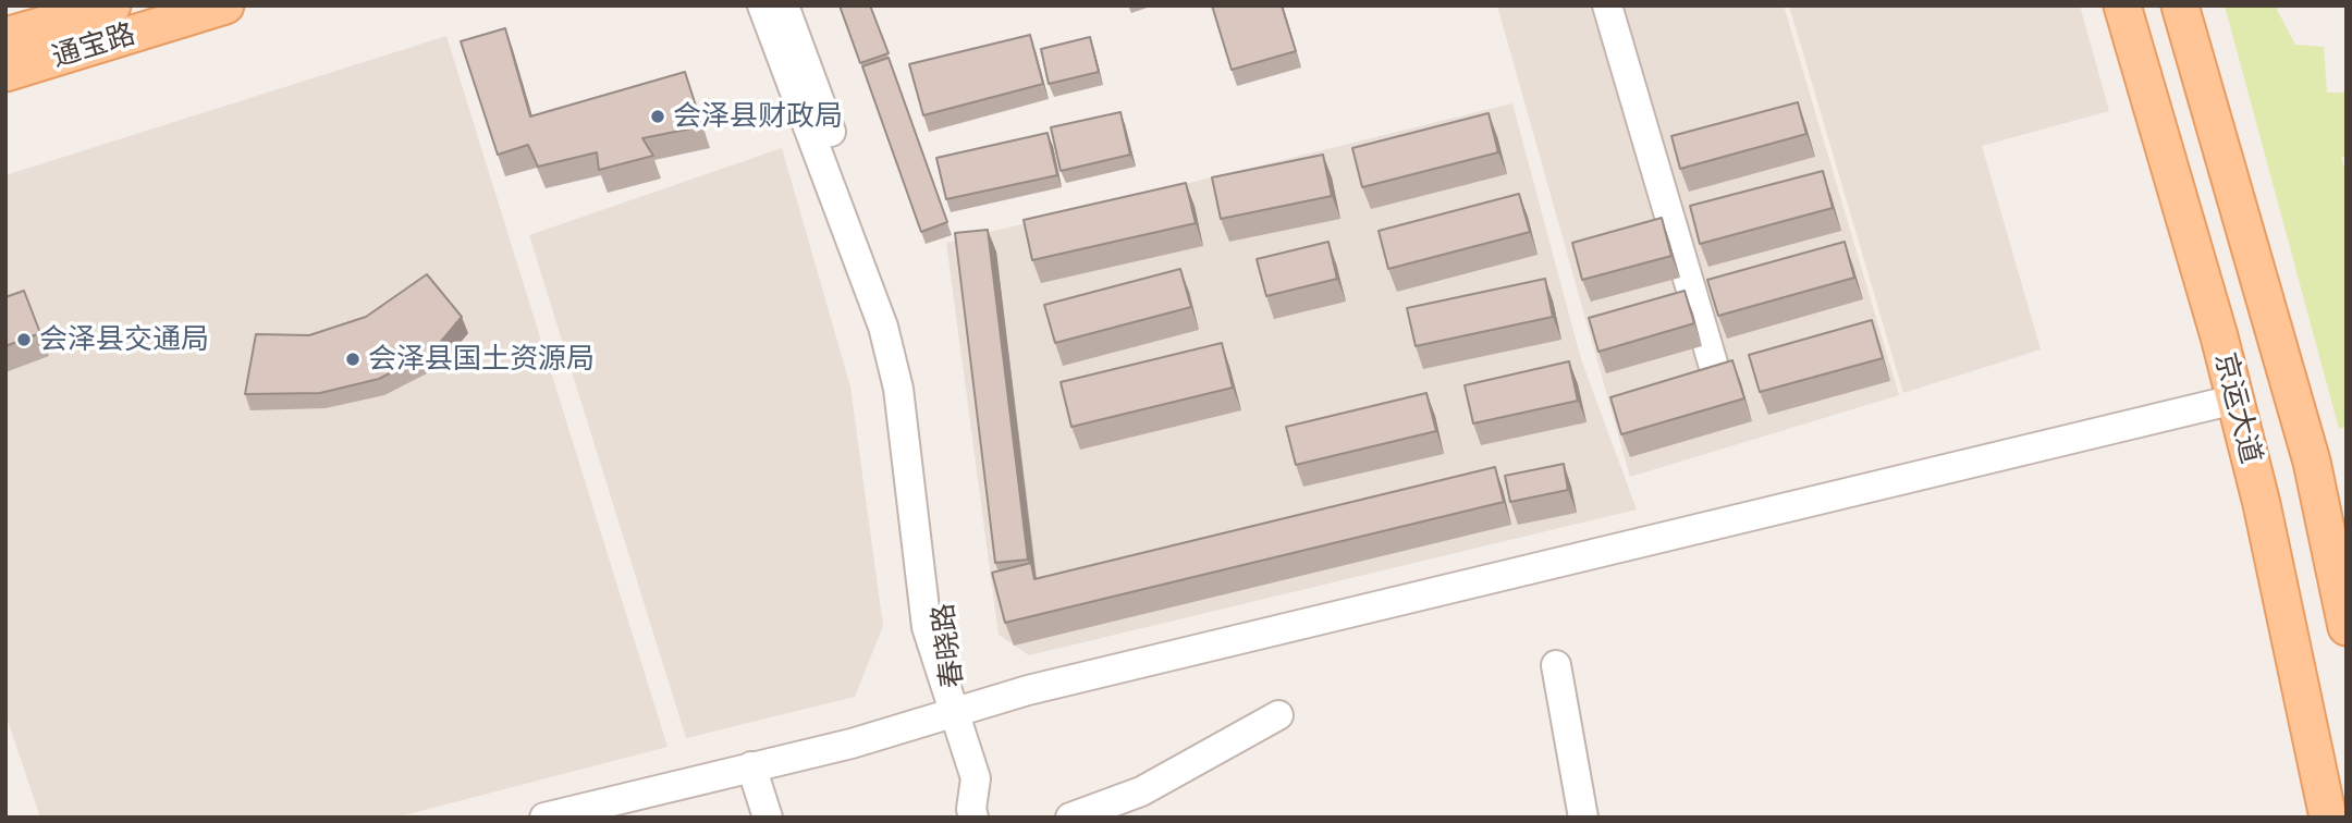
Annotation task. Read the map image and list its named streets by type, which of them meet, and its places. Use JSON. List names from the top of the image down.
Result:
{
  "streets": {
    "main road": ["通宝路", "京运大道"],
    "street": ["春晓路"]
  },
  "places": ["会泽县财政局", "会泽县交通局", "会泽县国土资源局"]
}
